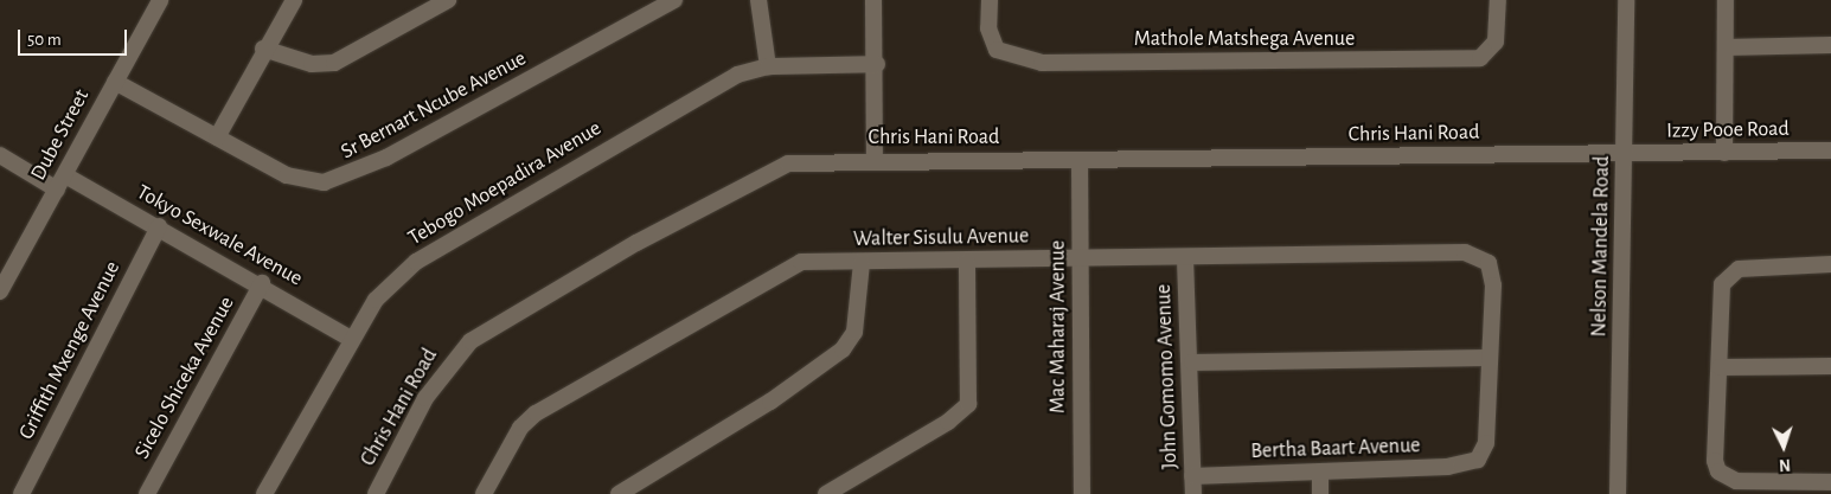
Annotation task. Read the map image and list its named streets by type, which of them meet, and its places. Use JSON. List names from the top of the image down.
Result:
{
  "streets": {
    "street": [
      "Mathole Matshega Avenue",
      "Sr Bernart Ncube Avenue",
      "Izzy Pooe Road",
      "Chris Hani Road",
      "Dube Street",
      "Tebogo Moepadira Avenue",
      "Tokyo Sexwale Avenue",
      "Walter Sisulu Avenue",
      "Nelson Mandela Road",
      "Mac Maharaj Avenue",
      "Griffith Mxenge Avenue",
      "John Gomomo Avenue",
      "Sicelo Shiceka Avenue",
      "Bertha Baart Avenue"
    ]
  },
  "crossings": [
    ["Sr Bernart Ncube Avenue", "Dube Street"],
    ["Izzy Pooe Road", "Chris Hani Road"],
    ["Izzy Pooe Road", "Nelson Mandela Road"],
    ["Chris Hani Road", "Nelson Mandela Road"],
    ["Chris Hani Road", "Mac Maharaj Avenue"],
    ["Dube Street", "Tokyo Sexwale Avenue"],
    ["Tebogo Moepadira Avenue", "Tokyo Sexwale Avenue"],
    ["Tokyo Sexwale Avenue", "Griffith Mxenge Avenue"],
    ["Tokyo Sexwale Avenue", "Sicelo Shiceka Avenue"],
    ["Walter Sisulu Avenue", "Mac Maharaj Avenue"],
    ["Walter Sisulu Avenue", "John Gomomo Avenue"],
    ["Walter Sisulu Avenue", "Bertha Baart Avenue"],
    ["John Gomomo Avenue", "Bertha Baart Avenue"]
  ],
  "scale_bar": "50 m",
  "north": "bottom"
}
